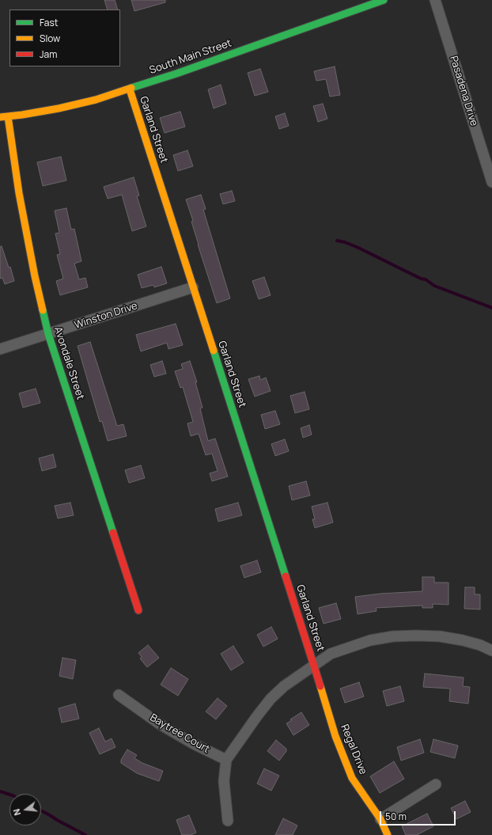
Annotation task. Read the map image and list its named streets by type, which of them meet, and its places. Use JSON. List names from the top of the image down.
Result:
{
  "streets": {
    "street": [
      "South Main Street",
      "Pasadena Drive",
      "Garland Street",
      "Winston Drive",
      "Avondale Street",
      "Baytree Court",
      "Regal Drive"
    ]
  },
  "crossings": [
    ["South Main Street", "Garland Street"],
    ["South Main Street", "Avondale Street"],
    ["Garland Street", "Winston Drive"],
    ["Garland Street", "Regal Drive"],
    ["Winston Drive", "Avondale Street"]
  ],
  "legend": ["Fast", "Slow", "Jam"],
  "scale_bar": "50 m",
  "north": "left"
}
